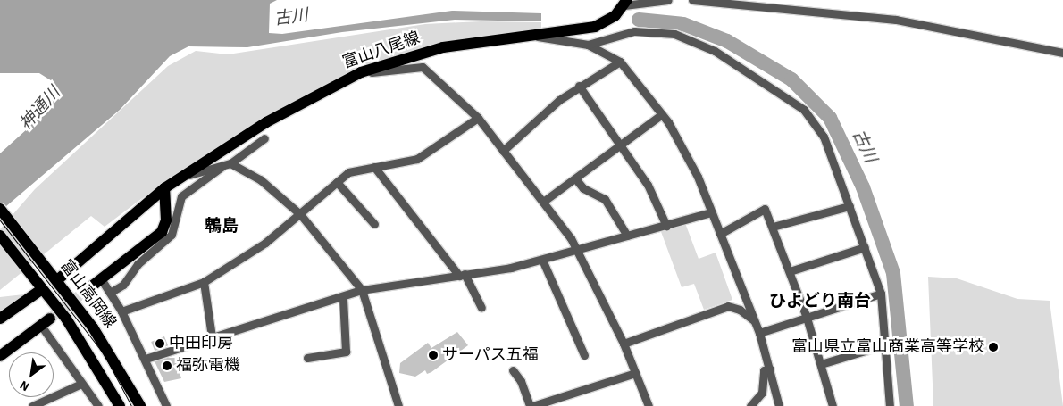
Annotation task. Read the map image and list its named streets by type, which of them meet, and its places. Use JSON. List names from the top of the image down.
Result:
{
  "streets": {
    "main road": ["富山八尾線", "富山高岡線"]
  },
  "crossings": [
    ["富山八尾線", "富山高岡線"]
  ],
  "districts": ["鵯島", "ひよどり南台"],
  "water": ["古川", "神通川"],
  "places": [
    "中田印房",
    "富山県立富山商業高等学校",
    "サーパス五福",
    "福弥電機"
  ],
  "north": "bottom left"
}
